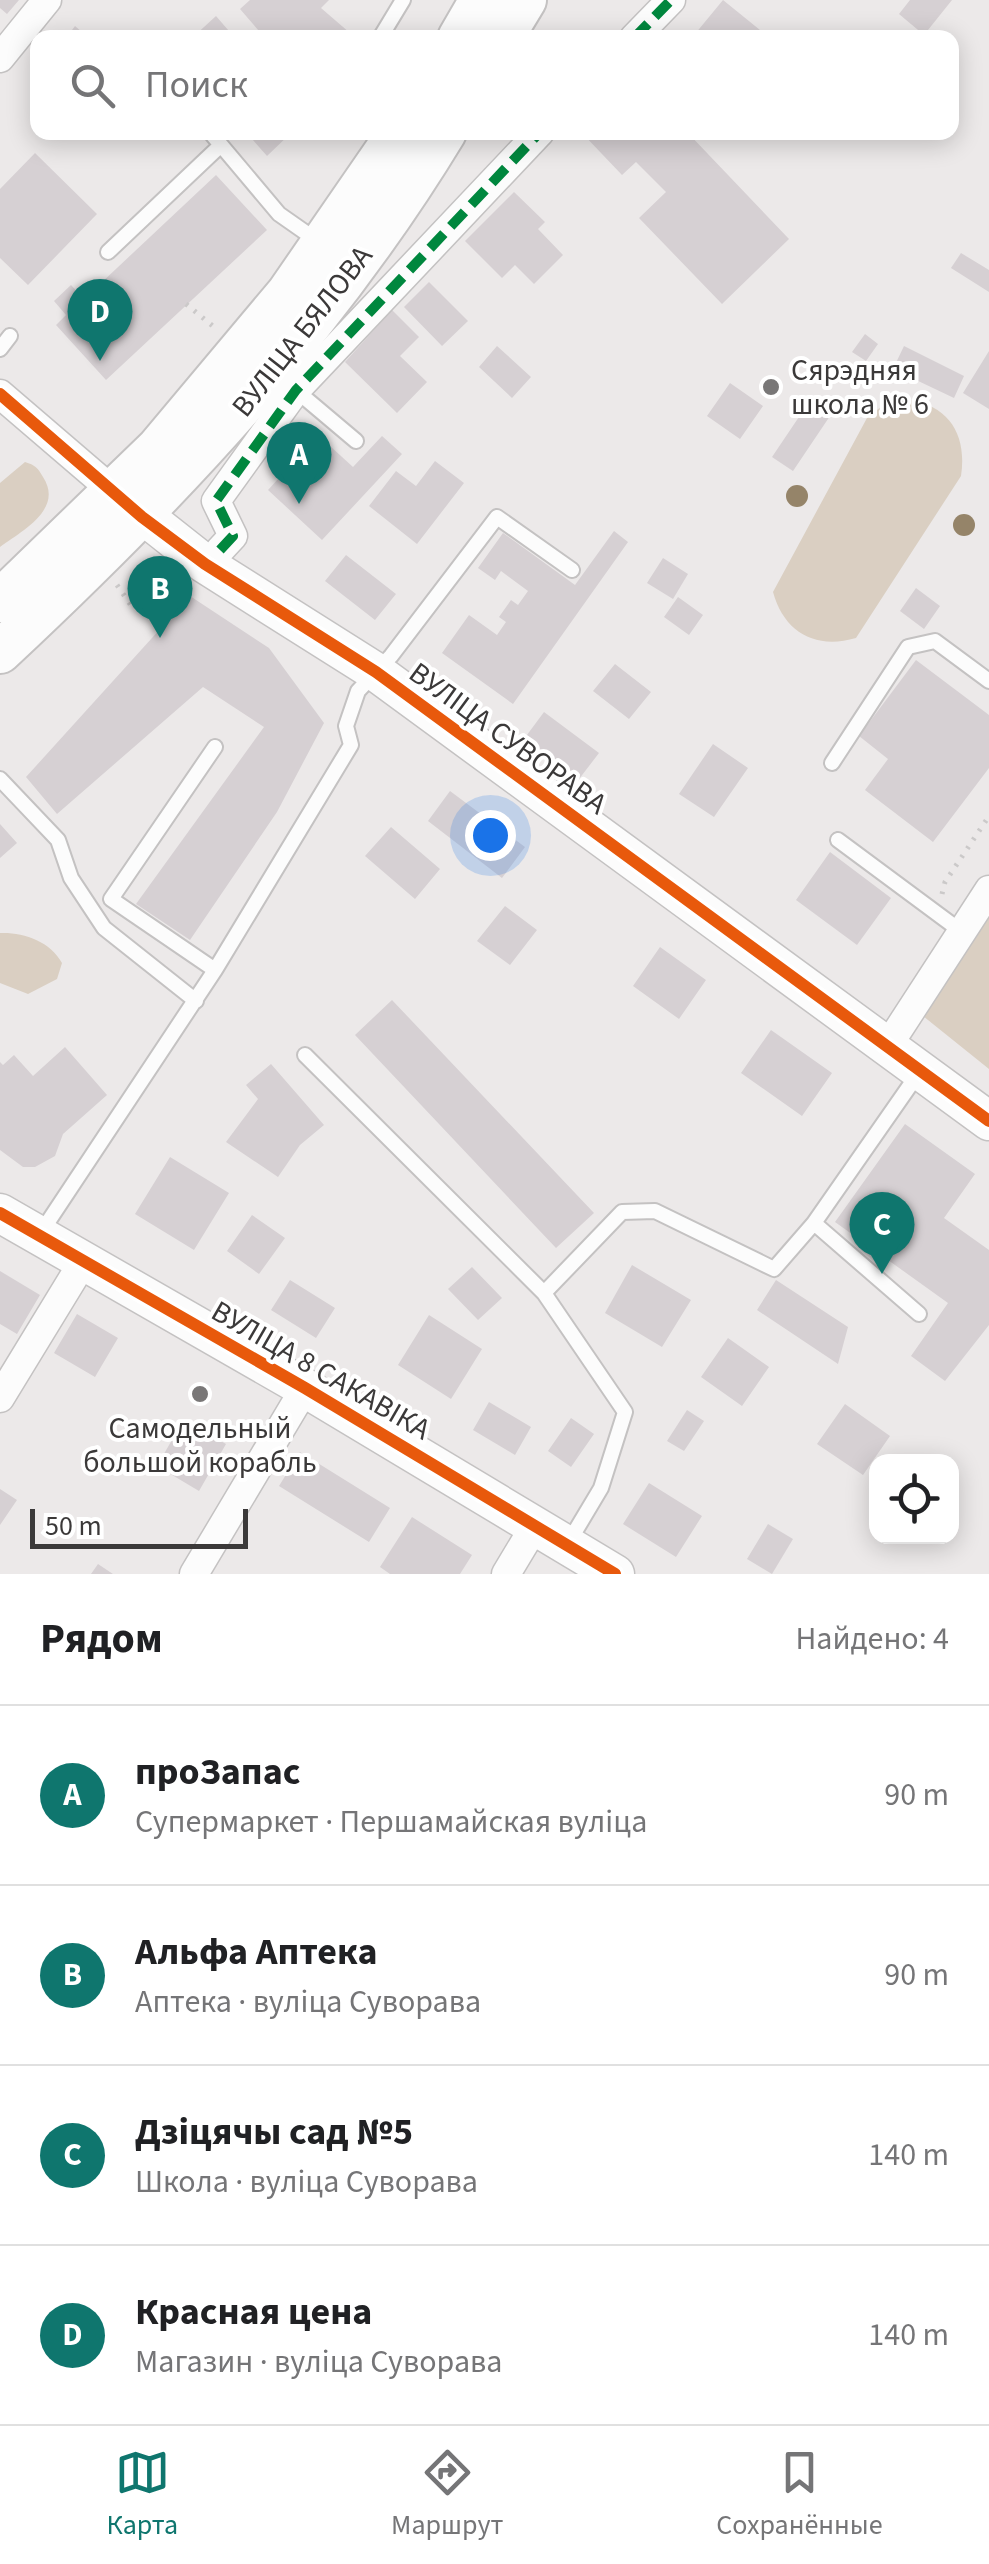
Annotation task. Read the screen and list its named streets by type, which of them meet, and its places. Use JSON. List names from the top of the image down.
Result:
{
  "streets": {
    "main road": ["ВУЛІЦА БЯЛОВА"],
    "street": ["ВУЛІЦА СУВОРАВА", "ВУЛІЦА 8 САКАВІКА"]
  },
  "crossings": [
    ["ВУЛІЦА БЯЛОВА", "ВУЛІЦА СУВОРАВА"]
  ],
  "places": ["Сярэдняя школа № 6", "Самодельный большой корабль"],
  "scale_bar": "50 m",
  "page": {
    "search": "Поиск",
    "pins": [
      "D",
      "A",
      "B",
      "C"
    ],
    "scale": "50 m",
    "heading": ["Рядом", "Найдено: 4"],
    "list": [
      {
        "mark": "A",
        "name": "проЗапас",
        "note": "Супермаркет · Першамайская вуліца",
        "value": "90 m"
      },
      {
        "mark": "B",
        "name": "Альфа Аптека",
        "note": "Аптека · вуліца Суворава",
        "value": "90 m"
      },
      {
        "mark": "C",
        "name": "Дзіцячы сад №5",
        "note": "Школа · вуліца Суворава",
        "value": "140 m"
      },
      {
        "mark": "D",
        "name": "Красная цена",
        "note": "Магазин · вуліца Суворава",
        "value": "140 m"
      }
    ],
    "nav": ["Карта", "Маршрут", "Сохранённые"]
  }
}
